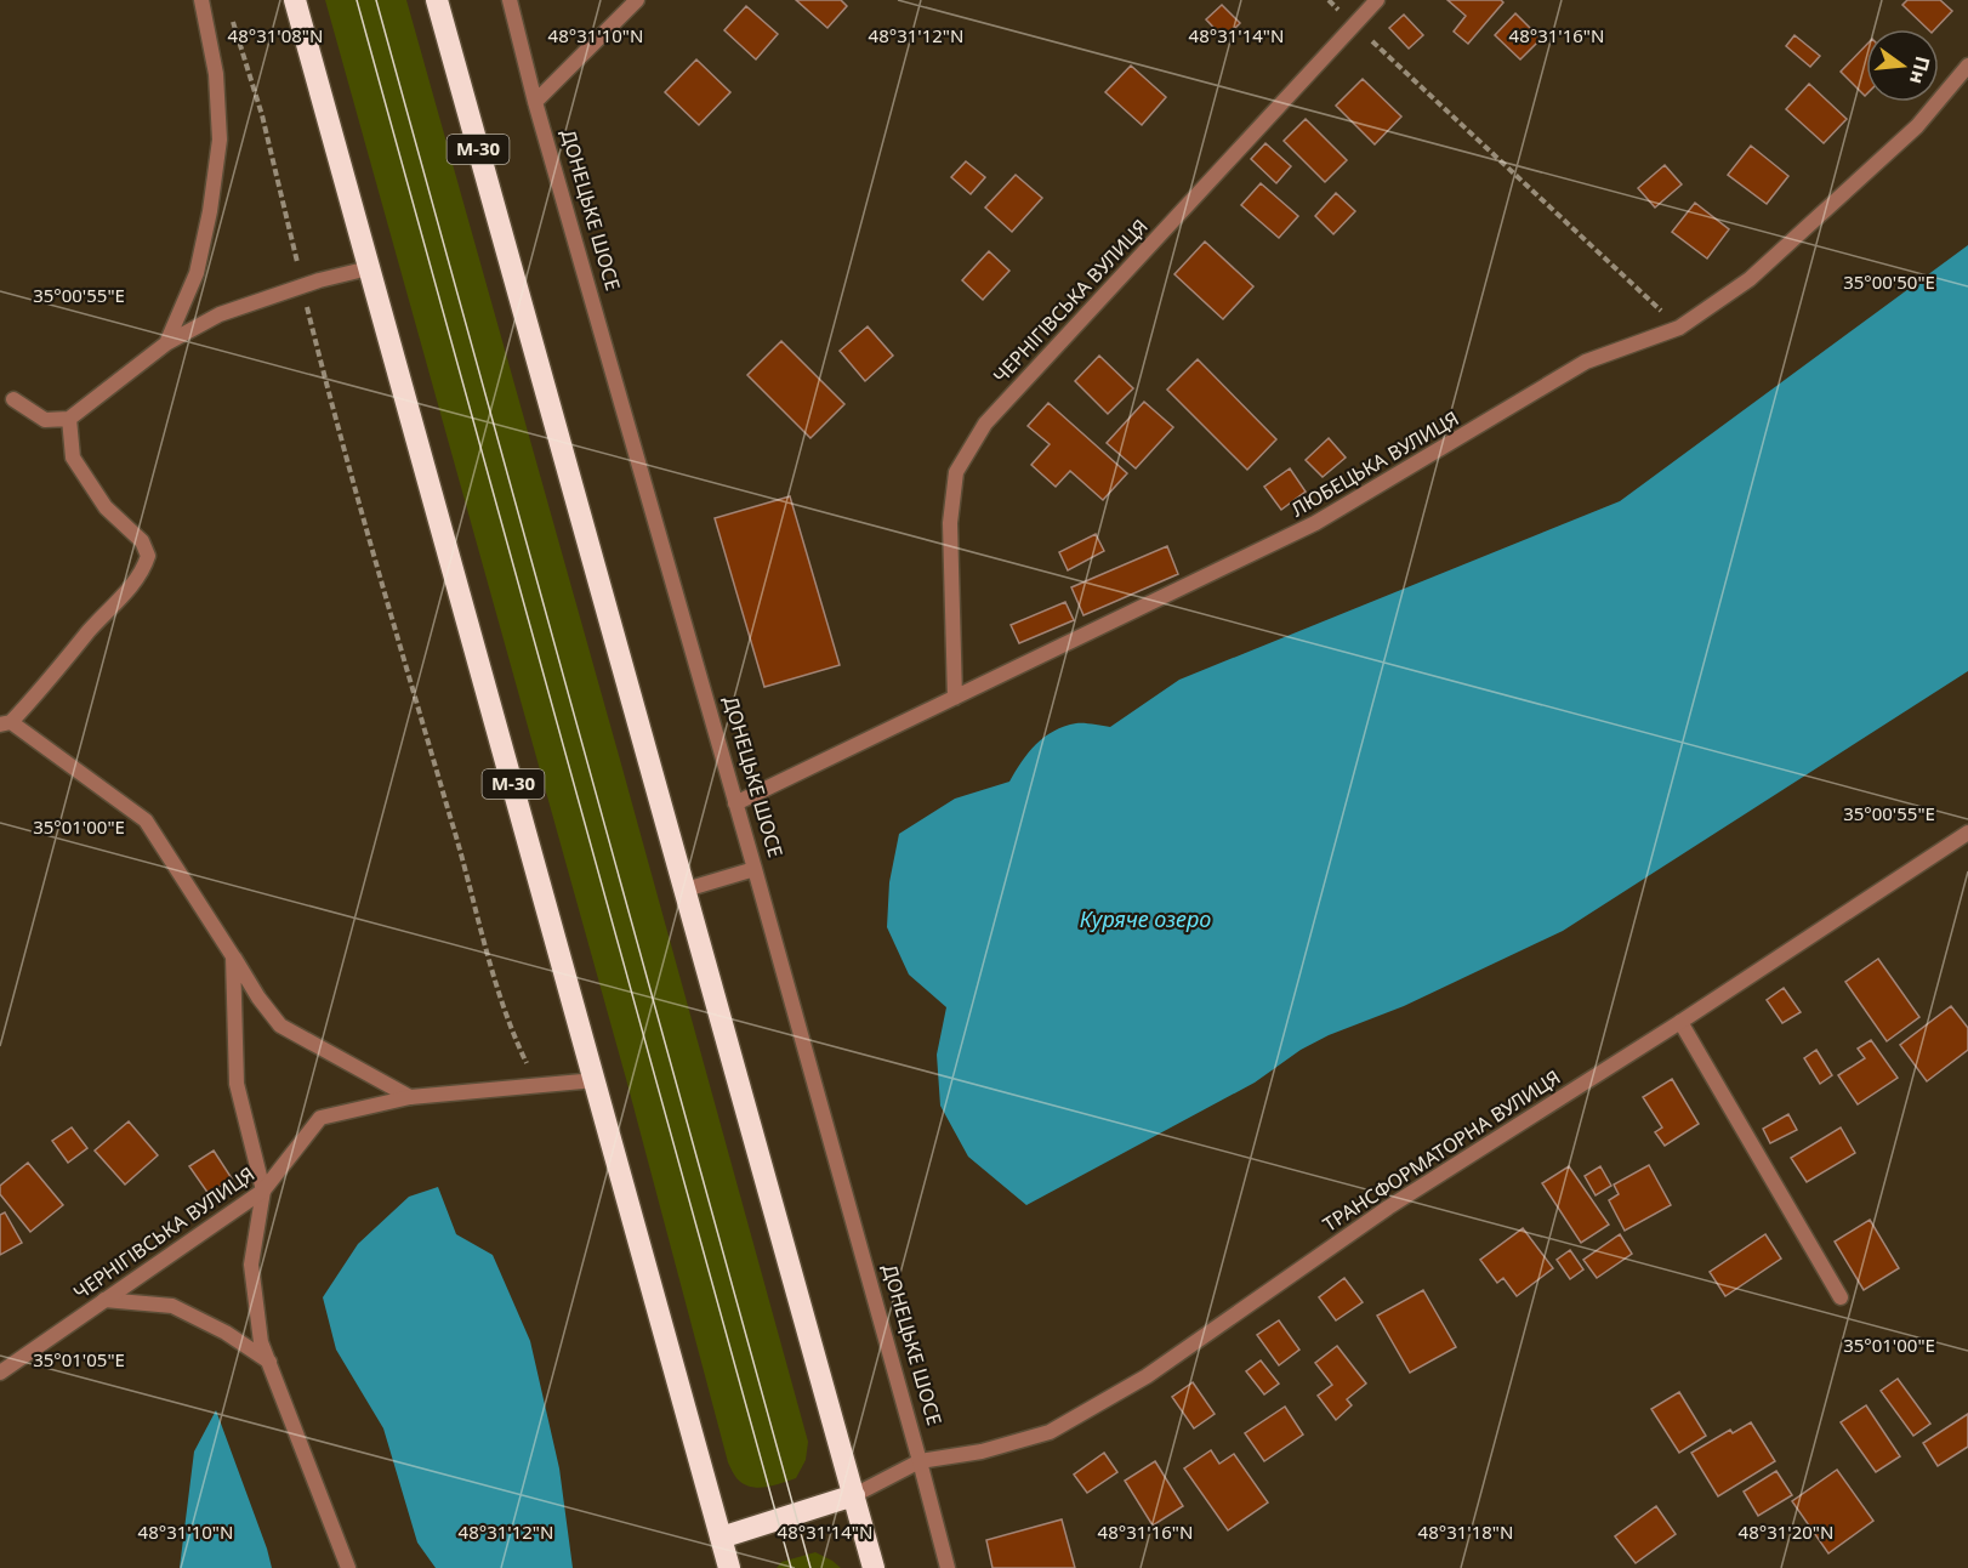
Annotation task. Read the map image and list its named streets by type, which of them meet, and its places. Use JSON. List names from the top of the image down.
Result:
{
  "streets": {
    "highway": ["М-30"],
    "street": [
      "ДОНЕЦЬКЕ ШОСЕ",
      "ЧЕРНІГІВСЬКА ВУЛИЦЯ",
      "ЛЮБЕЦЬКА ВУЛИЦЯ",
      "ТРАНСФОРМАТОРНА ВУЛИЦЯ"
    ]
  },
  "crossings": [
    ["М-30", "ЧЕРНІГІВСЬКА ВУЛИЦЯ"],
    ["М-30", "ТРАНСФОРМАТОРНА ВУЛИЦЯ"],
    ["ДОНЕЦЬКЕ ШОСЕ", "ЛЮБЕЦЬКА ВУЛИЦЯ"],
    ["ДОНЕЦЬКЕ ШОСЕ", "ТРАНСФОРМАТОРНА ВУЛИЦЯ"],
    ["ЧЕРНІГІВСЬКА ВУЛИЦЯ", "ЛЮБЕЦЬКА ВУЛИЦЯ"]
  ],
  "water": ["Куряче озеро"],
  "north": "right",
  "coordinates": [
    "48°31'08\"N",
    "48°31'10\"N",
    "48°31'12\"N",
    "48°31'14\"N",
    "48°31'16\"N",
    "35°00'50\"E",
    "35°00'55\"E",
    "35°01'00\"E",
    "35°01'05\"E",
    "48°31'18\"N",
    "48°31'20\"N"
  ]
}
